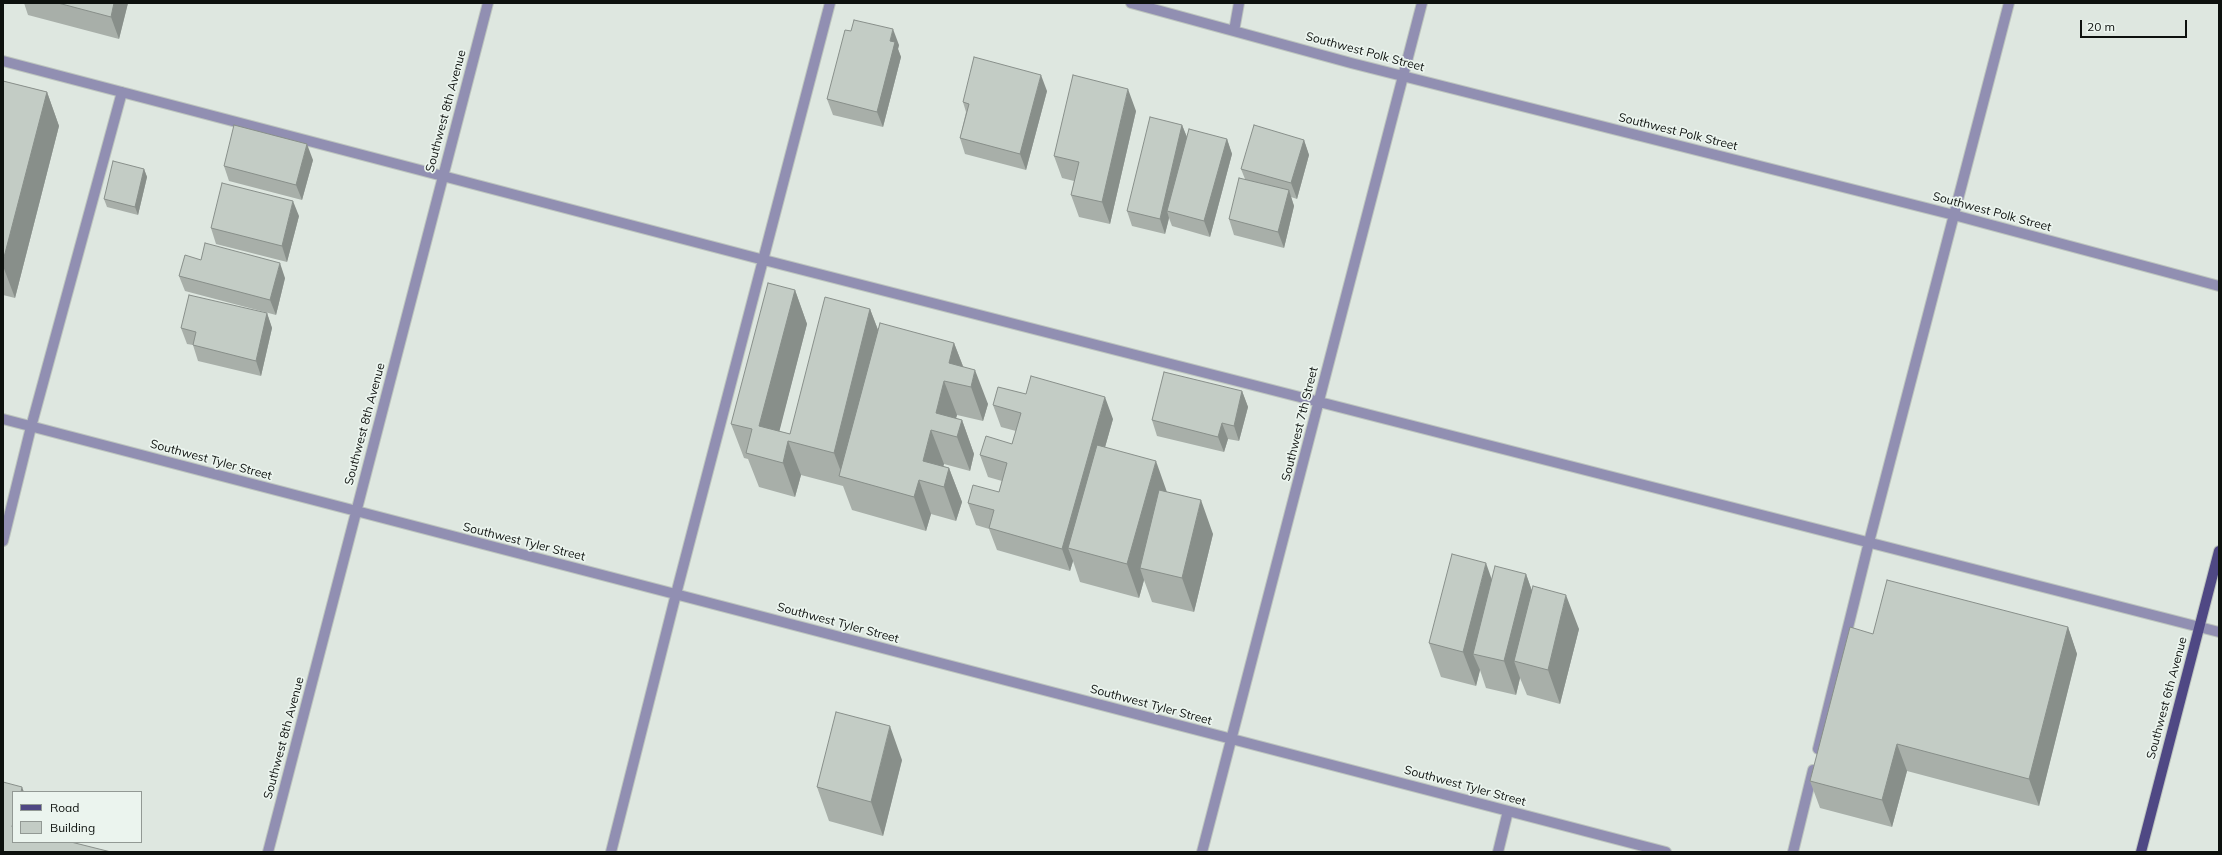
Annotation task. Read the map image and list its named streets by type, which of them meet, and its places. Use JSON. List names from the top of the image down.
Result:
{
  "streets": {
    "main road": ["Southwest 6th Avenue"],
    "street": [
      "Southwest Polk Street",
      "Southwest 8th Avenue",
      "Southwest 7th Street",
      "Southwest Tyler Street"
    ]
  },
  "crossings": [
    ["Southwest Polk Street", "Southwest 7th Street"],
    ["Southwest 8th Avenue", "Southwest Tyler Street"],
    ["Southwest 7th Street", "Southwest Tyler Street"]
  ],
  "legend": ["Road", "Building"],
  "scale_bar": "20 m"
}
